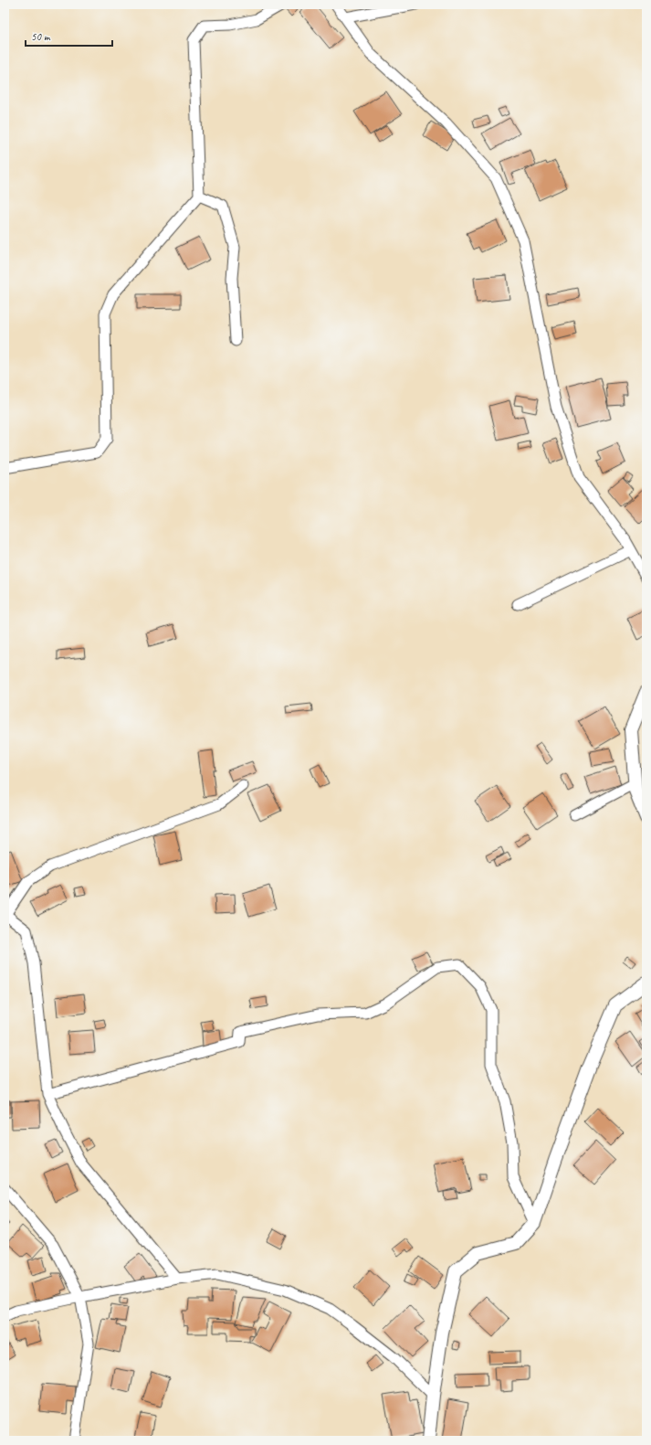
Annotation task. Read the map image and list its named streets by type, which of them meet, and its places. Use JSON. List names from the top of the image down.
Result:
{
  "scale_bar": "50 m"
}
